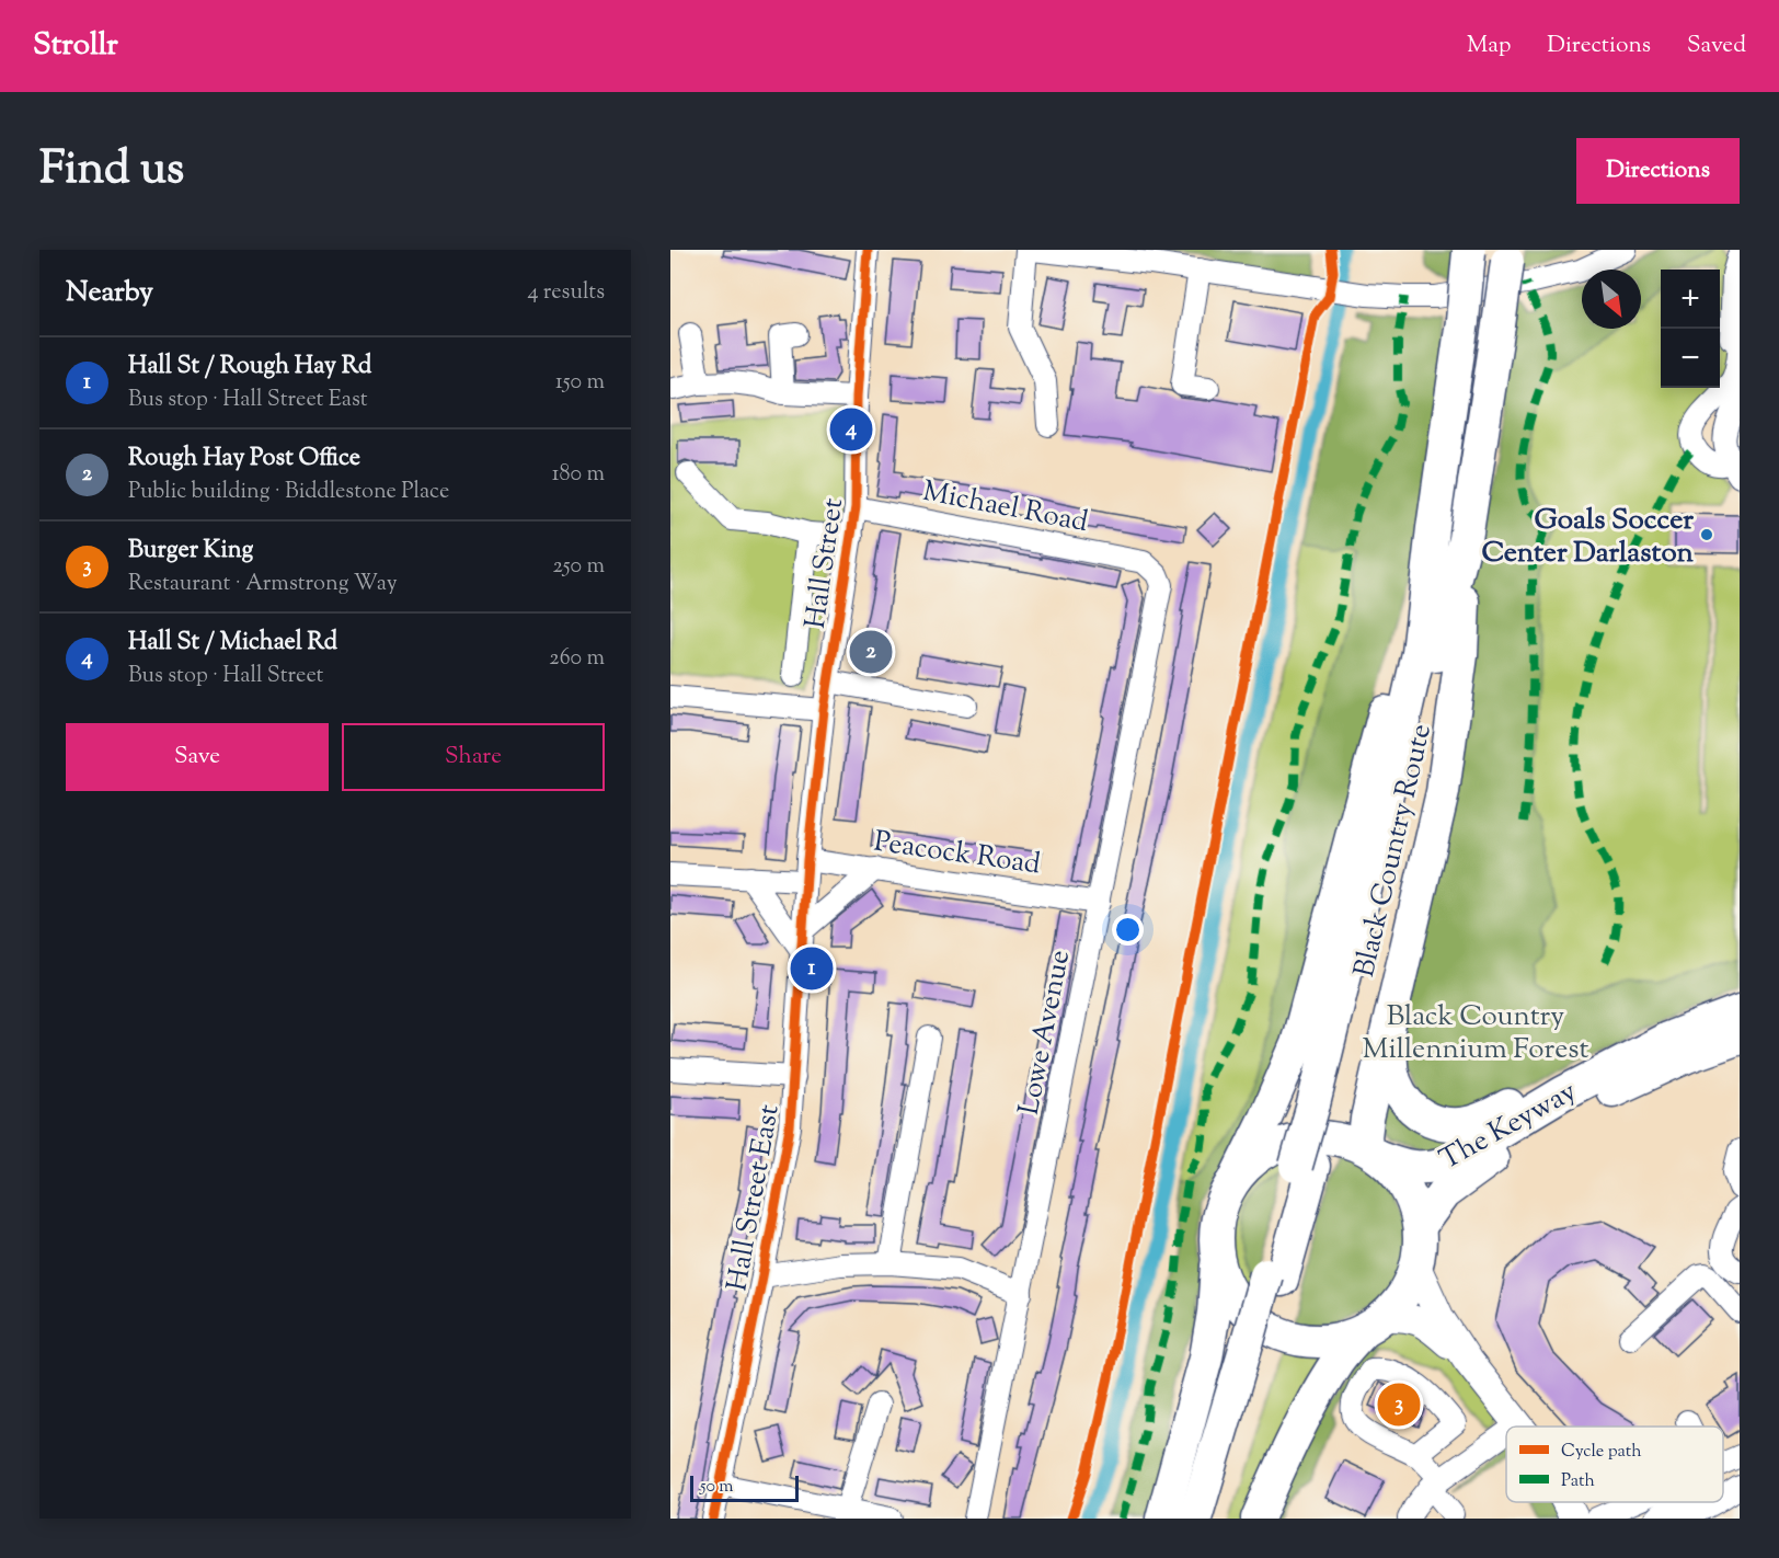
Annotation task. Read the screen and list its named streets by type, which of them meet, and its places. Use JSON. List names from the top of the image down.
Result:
{
  "streets": {
    "highway": ["Black Country Route", "The Keyway"],
    "street": [
      "Michael Road",
      "Hall Street",
      "Peacock Road",
      "Lowe Avenue",
      "Hall Street East"
    ]
  },
  "crossings": [
    ["Michael Road", "Hall Street"],
    ["Michael Road", "Lowe Avenue"],
    ["Hall Street", "Peacock Road"],
    ["Hall Street", "Hall Street East"],
    ["Peacock Road", "Lowe Avenue"]
  ],
  "parks": ["Black Country Millennium Forest"],
  "places": ["Goals Soccer Center Darlaston"],
  "legend": ["Cycle path", "Path"],
  "scale_bar": "50 m",
  "north": "bottom right",
  "page": {
    "header": "Strollr",
    "nav": ["Map", "Directions", "Saved"],
    "title": "Find us",
    "buttons": [
      "Directions",
      ["Save", "Share"]
    ],
    "heading": ["Nearby", "4 results"],
    "map_buttons": ["+", "−"],
    "list": [
      {
        "mark": "1",
        "name": "Hall St / Rough Hay Rd",
        "note": "Bus stop · Hall Street East",
        "value": "150 m"
      },
      {
        "mark": "2",
        "name": "Rough Hay Post Office",
        "note": "Public building · Biddlestone Place",
        "value": "180 m"
      },
      {
        "mark": "3",
        "name": "Burger King",
        "note": "Restaurant · Armstrong Way",
        "value": "250 m"
      },
      {
        "mark": "4",
        "name": "Hall St / Michael Rd",
        "note": "Bus stop · Hall Street",
        "value": "260 m"
      }
    ],
    "pins": [
      "4",
      "2",
      "1",
      "3"
    ],
    "scale": "50 m"
  }
}
